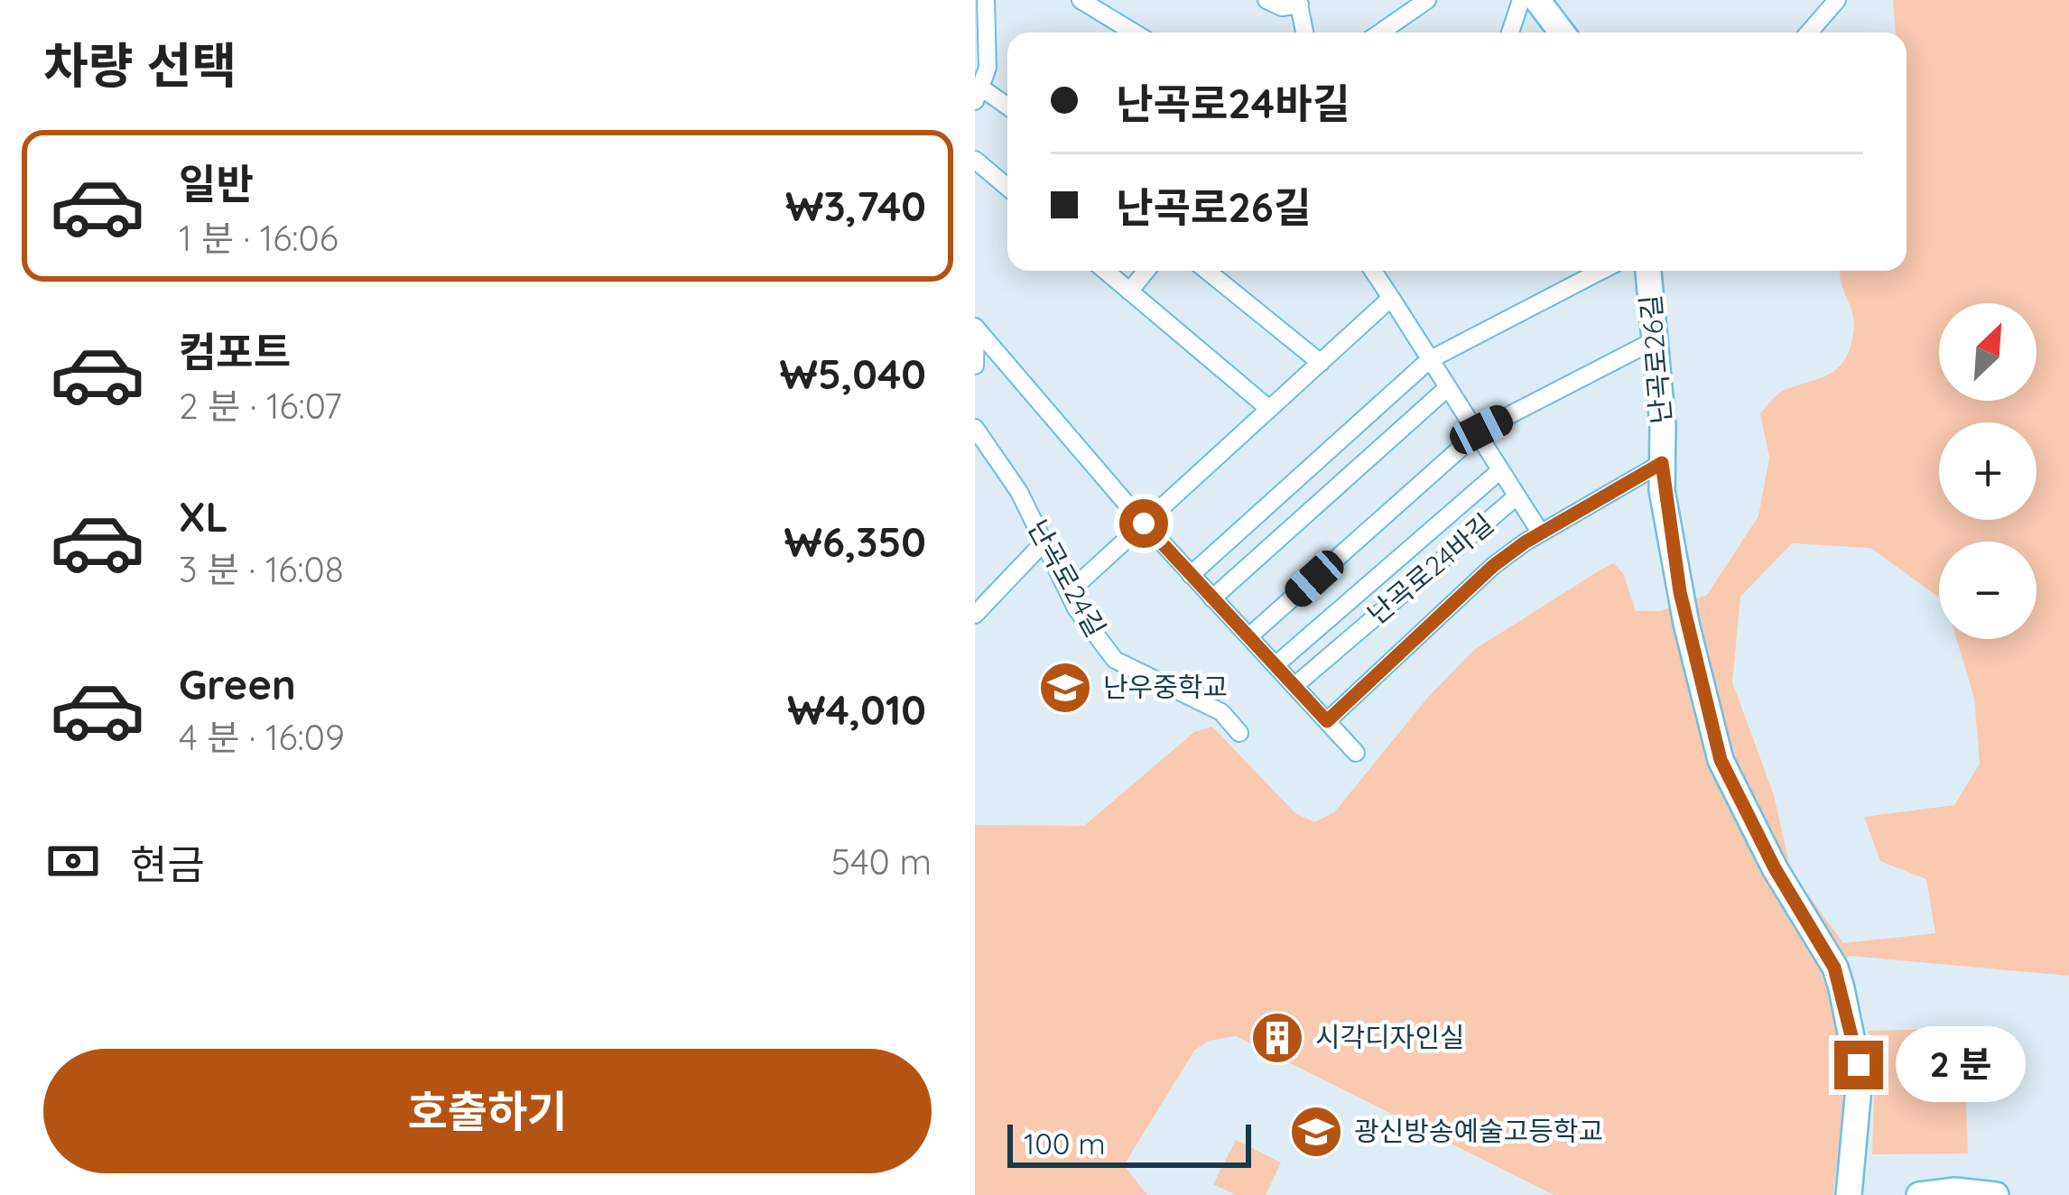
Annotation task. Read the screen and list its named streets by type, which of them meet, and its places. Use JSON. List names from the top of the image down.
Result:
{
  "streets": {
    "street": ["난곡로26길", "난곡로24바길", "난곡로24길"]
  },
  "places": {
    "school or university": ["난우중학교", "광신방송예술고등학교"],
    "building": ["시각디자인실"]
  },
  "scale_bar": "100 m",
  "north": "top right",
  "page": {
    "heading": "차량 선택",
    "banner": ["난곡로24바길", "난곡로26길"],
    "list": [
      {
        "name": "일반",
        "note": "1 분 · 16:06",
        "value": "₩3,740"
      },
      {
        "name": "컴포트",
        "note": "2 분 · 16:07",
        "value": "₩5,040"
      },
      {
        "name": "XL",
        "note": "3 분 · 16:08",
        "value": "₩6,350"
      },
      {
        "name": "Green",
        "note": "4 분 · 16:09",
        "value": "₩4,010"
      }
    ],
    "map_buttons": ["+", "−"],
    "pay": ["현금", "540 m"],
    "bubble": "2 분",
    "buttons": "호출하기",
    "scale": "100 m"
  }
}
